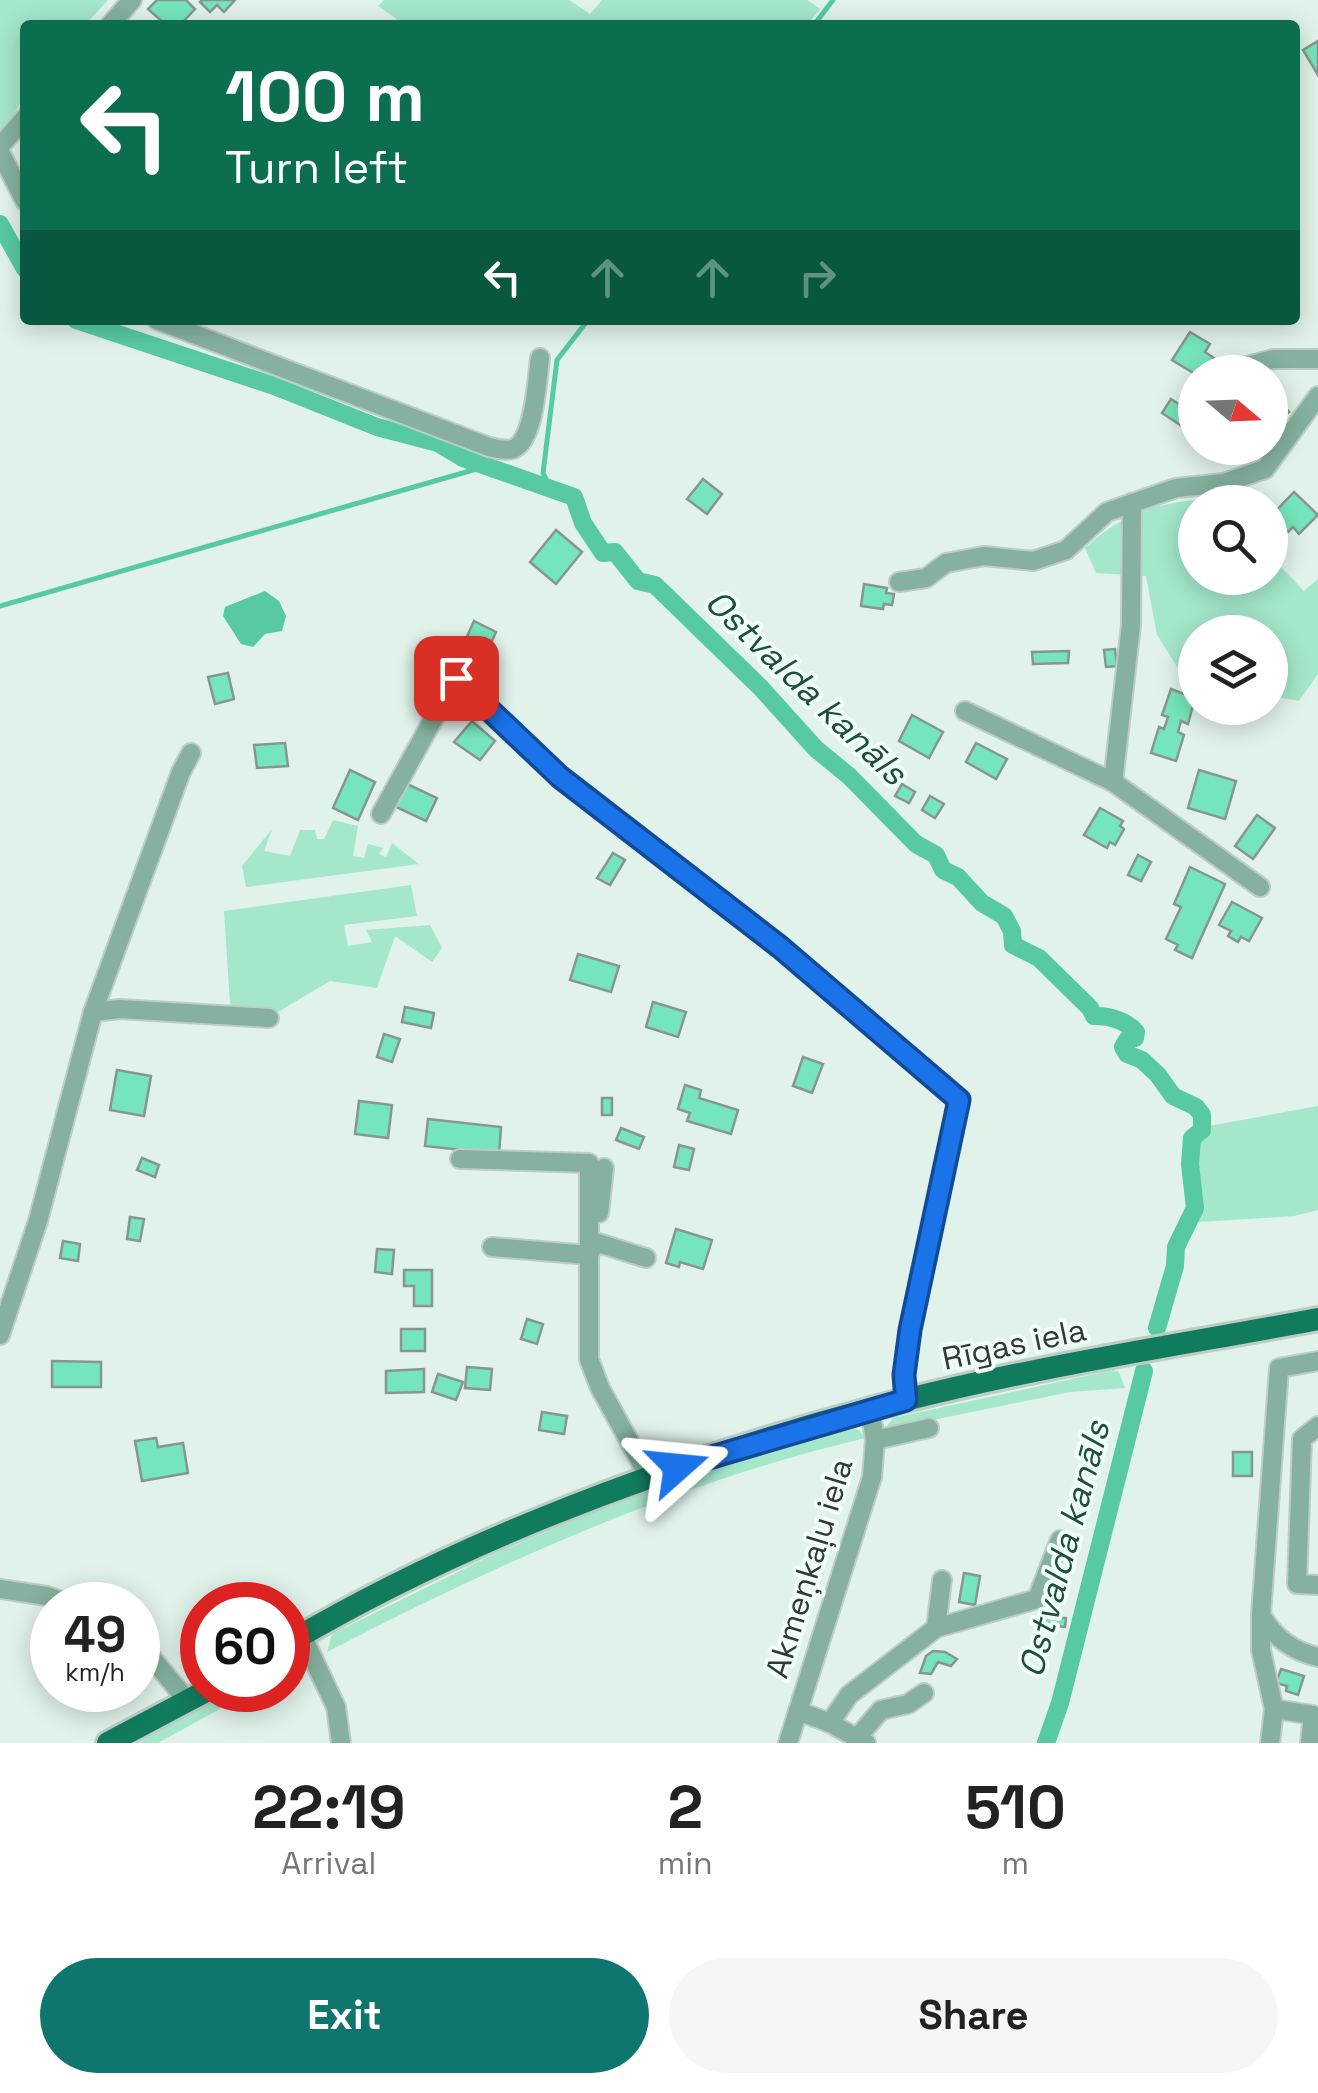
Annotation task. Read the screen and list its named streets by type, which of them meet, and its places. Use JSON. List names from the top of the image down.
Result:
{
  "streets": {
    "main road": ["Rīgas iela"],
    "street": ["Akmeņkaļu iela"]
  },
  "crossings": [
    ["Rīgas iela", "Akmeņkaļu iela"]
  ],
  "water": ["Ostvalda kanāls"],
  "north": "right",
  "page": {
    "turn": ["100 m", "Turn left"],
    "speed": "49 km/h",
    "limit": "60",
    "eta": [
      "22:19",
      "Arrival",
      "2",
      "min",
      "510",
      "m"
    ],
    "buttons": ["Exit", "Share"]
  }
}
